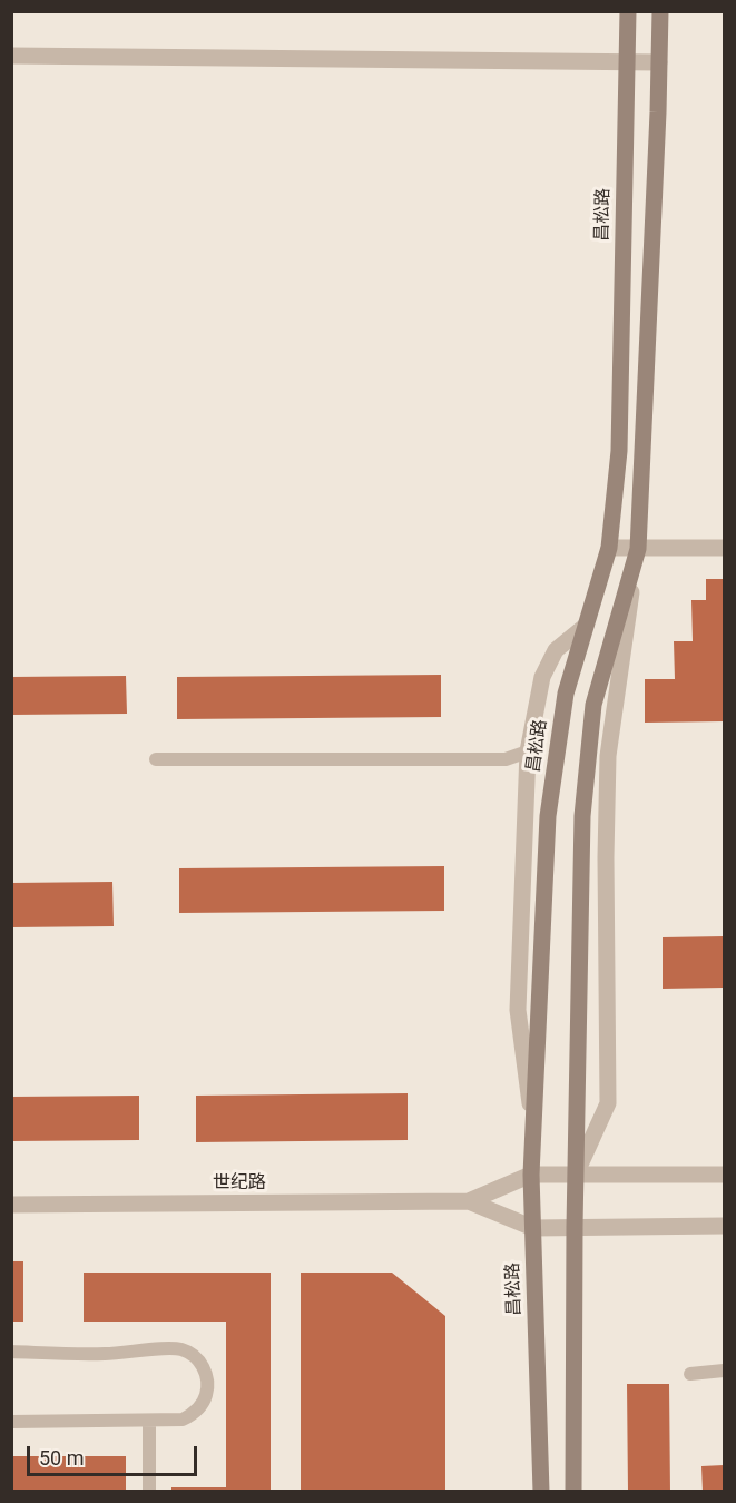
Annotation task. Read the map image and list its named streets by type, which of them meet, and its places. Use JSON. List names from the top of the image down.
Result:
{
  "streets": {
    "main road": ["昌松路"],
    "street": ["世纪路"]
  },
  "crossings": [
    ["昌松路", "世纪路"]
  ],
  "scale_bar": "50 m"
}
